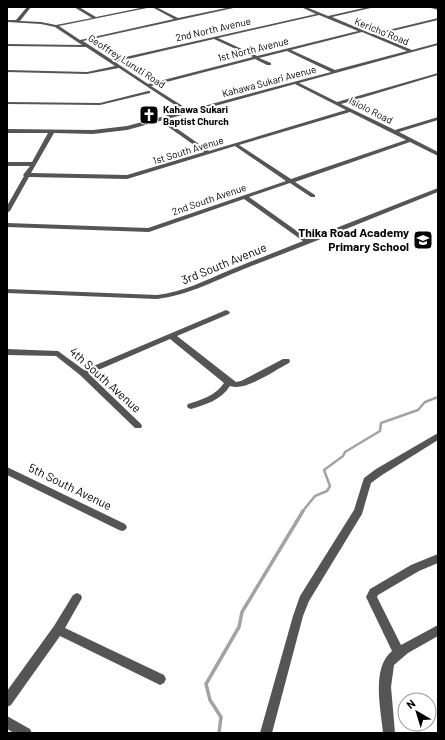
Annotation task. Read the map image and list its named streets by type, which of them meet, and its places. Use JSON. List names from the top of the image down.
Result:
{
  "streets": {
    "street": [
      "2nd North Avenue",
      "Kericho Road",
      "1st North Avenue",
      "Geoffrey Luruti Road",
      "Kahawa Sukari Avenue",
      "Isiolo Road",
      "1st South Avenue",
      "2nd South Avenue",
      "3rd South Avenue",
      "4th South Avenue",
      "5th South Avenue"
    ]
  },
  "crossings": [
    ["2nd North Avenue", "Kericho Road"],
    ["2nd North Avenue", "Geoffrey Luruti Road"],
    ["Kericho Road", "1st North Avenue"],
    ["Kericho Road", "Kahawa Sukari Avenue"],
    ["1st North Avenue", "Geoffrey Luruti Road"],
    ["Geoffrey Luruti Road", "Kahawa Sukari Avenue"],
    ["Kahawa Sukari Avenue", "Isiolo Road"],
    ["Isiolo Road", "1st South Avenue"],
    ["Isiolo Road", "2nd South Avenue"]
  ],
  "places": {
    "church": ["Kahawa Sukari Baptist Church"],
    "school or university": ["Thika Road Academy Primary School"]
  },
  "north": "top left"
}
